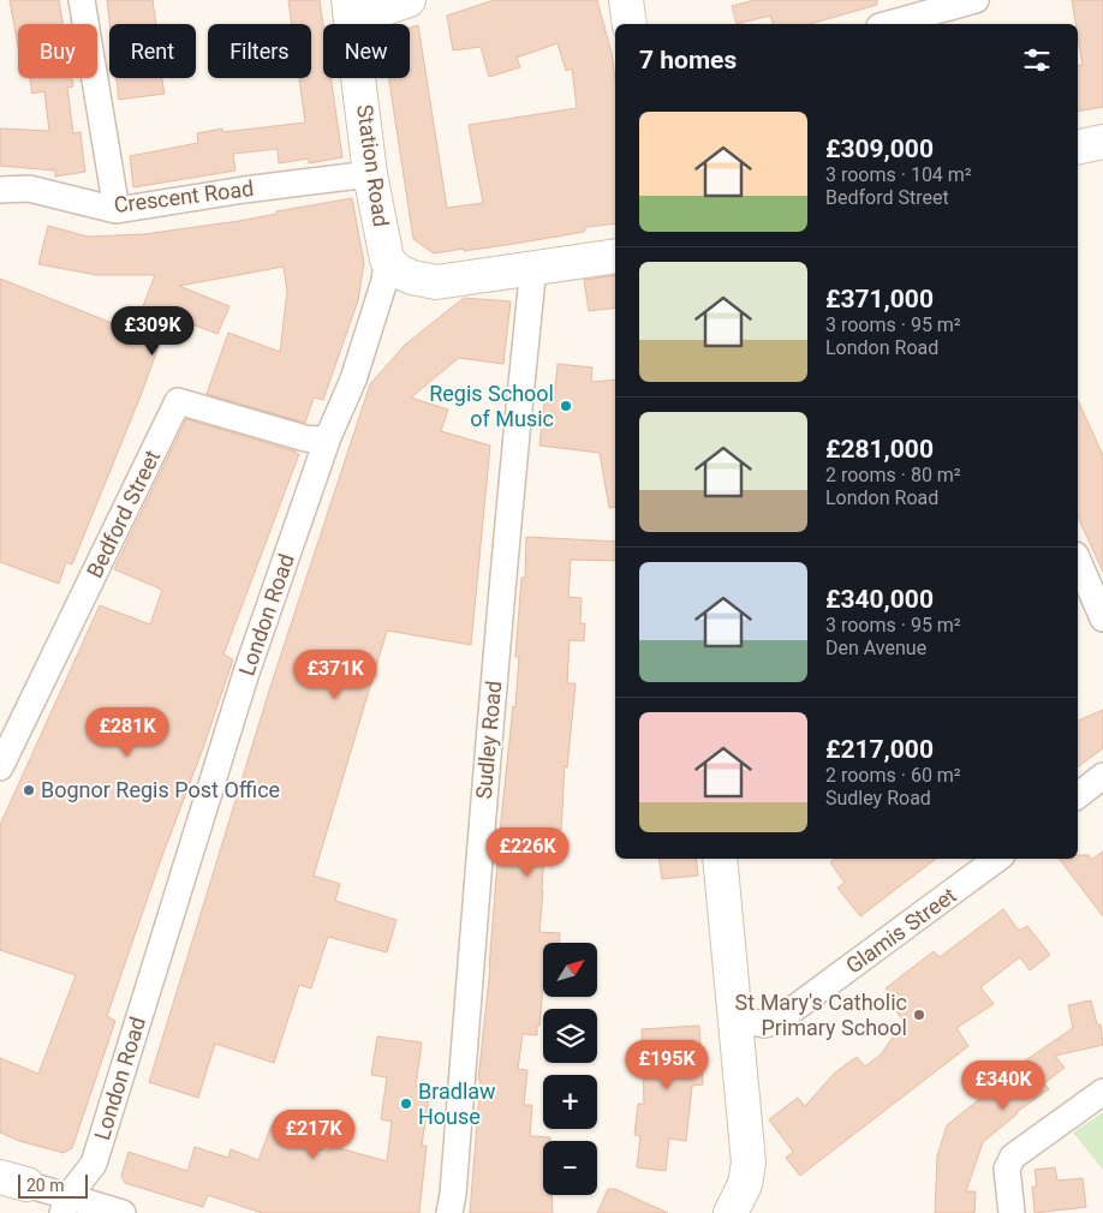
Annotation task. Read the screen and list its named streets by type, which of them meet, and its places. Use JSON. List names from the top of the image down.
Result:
{
  "streets": {
    "street": [
      "Station Road",
      "Crescent Road",
      "Bedford Street",
      "London Road",
      "Sudley Road",
      "Glamis Street"
    ]
  },
  "crossings": [
    ["Station Road", "Crescent Road"],
    ["Station Road", "London Road"],
    ["Bedford Street", "London Road"]
  ],
  "places": [
    "Regis School of Music",
    "Bognor Regis Post Office",
    "St Mary's Catholic Primary School",
    "Bradlaw House"
  ],
  "scale_bar": "20 m",
  "north": "top right",
  "page": {
    "chip": [
      "Buy",
      "Rent",
      "Filters",
      "New"
    ],
    "heading": "7 homes",
    "list": [
      {
        "name": "£309,000",
        "note": "3 rooms · 104 m² · Bedford Street"
      },
      {
        "name": "£371,000",
        "note": "3 rooms · 95 m² · London Road"
      },
      {
        "name": "£281,000",
        "note": "2 rooms · 80 m² · London Road"
      },
      {
        "name": "£340,000",
        "note": "3 rooms · 95 m² · Den Avenue"
      },
      {
        "name": "£217,000",
        "note": "2 rooms · 60 m² · Sudley Road"
      }
    ],
    "price": [
      "£309K",
      "£371K",
      "£281K",
      "£226K",
      "£195K",
      "£340K",
      "£217K"
    ],
    "map_buttons": ["+", "−"],
    "scale": "20 m"
  }
}
